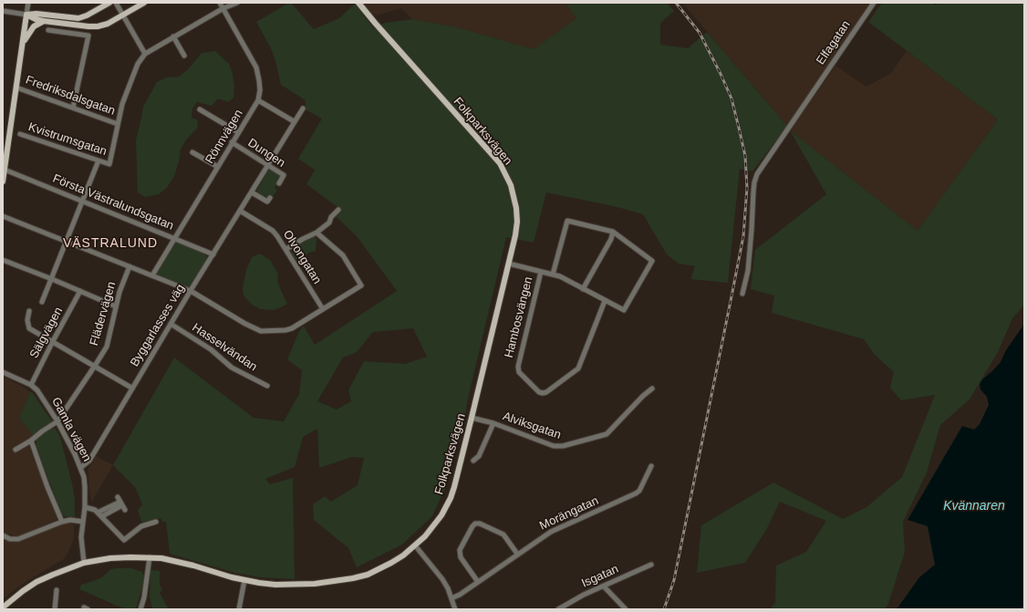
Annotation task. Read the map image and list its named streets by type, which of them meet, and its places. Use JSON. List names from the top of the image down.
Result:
{
  "streets": {
    "main road": ["Folkparksvägen"],
    "street": [
      "Elfagatan",
      "Fredriksdalsgatan",
      "Rönnvägen",
      "Kvistrumsgatan",
      "Dungen",
      "Första Västralundsgatan",
      "Olvongatan",
      "Flädervägen",
      "Hambosvängen",
      "Byggarlasses väg",
      "Sälgvägen",
      "Hasselvändan",
      "Alviksgatan",
      "Gamla vägen",
      "Morängatan",
      "Isgatan"
    ]
  },
  "crossings": [
    ["Fredriksdalsgatan", "Kvistrumsgatan"],
    ["Folkparksvägen", "Alviksgatan"],
    ["Folkparksvägen", "Gamla vägen"],
    ["Rönnvägen", "Dungen"],
    ["Rönnvägen", "Första Västralundsgatan"],
    ["Dungen", "Byggarlasses väg"],
    ["Första Västralundsgatan", "Byggarlasses väg"],
    ["Olvongatan", "Byggarlasses väg"],
    ["Flädervägen", "Gamla vägen"],
    ["Byggarlasses väg", "Hasselvändan"],
    ["Byggarlasses väg", "Gamla vägen"],
    ["Sälgvägen", "Gamla vägen"]
  ],
  "districts": ["VÄSTRALUND"],
  "water": ["Kvännaren"]
}
